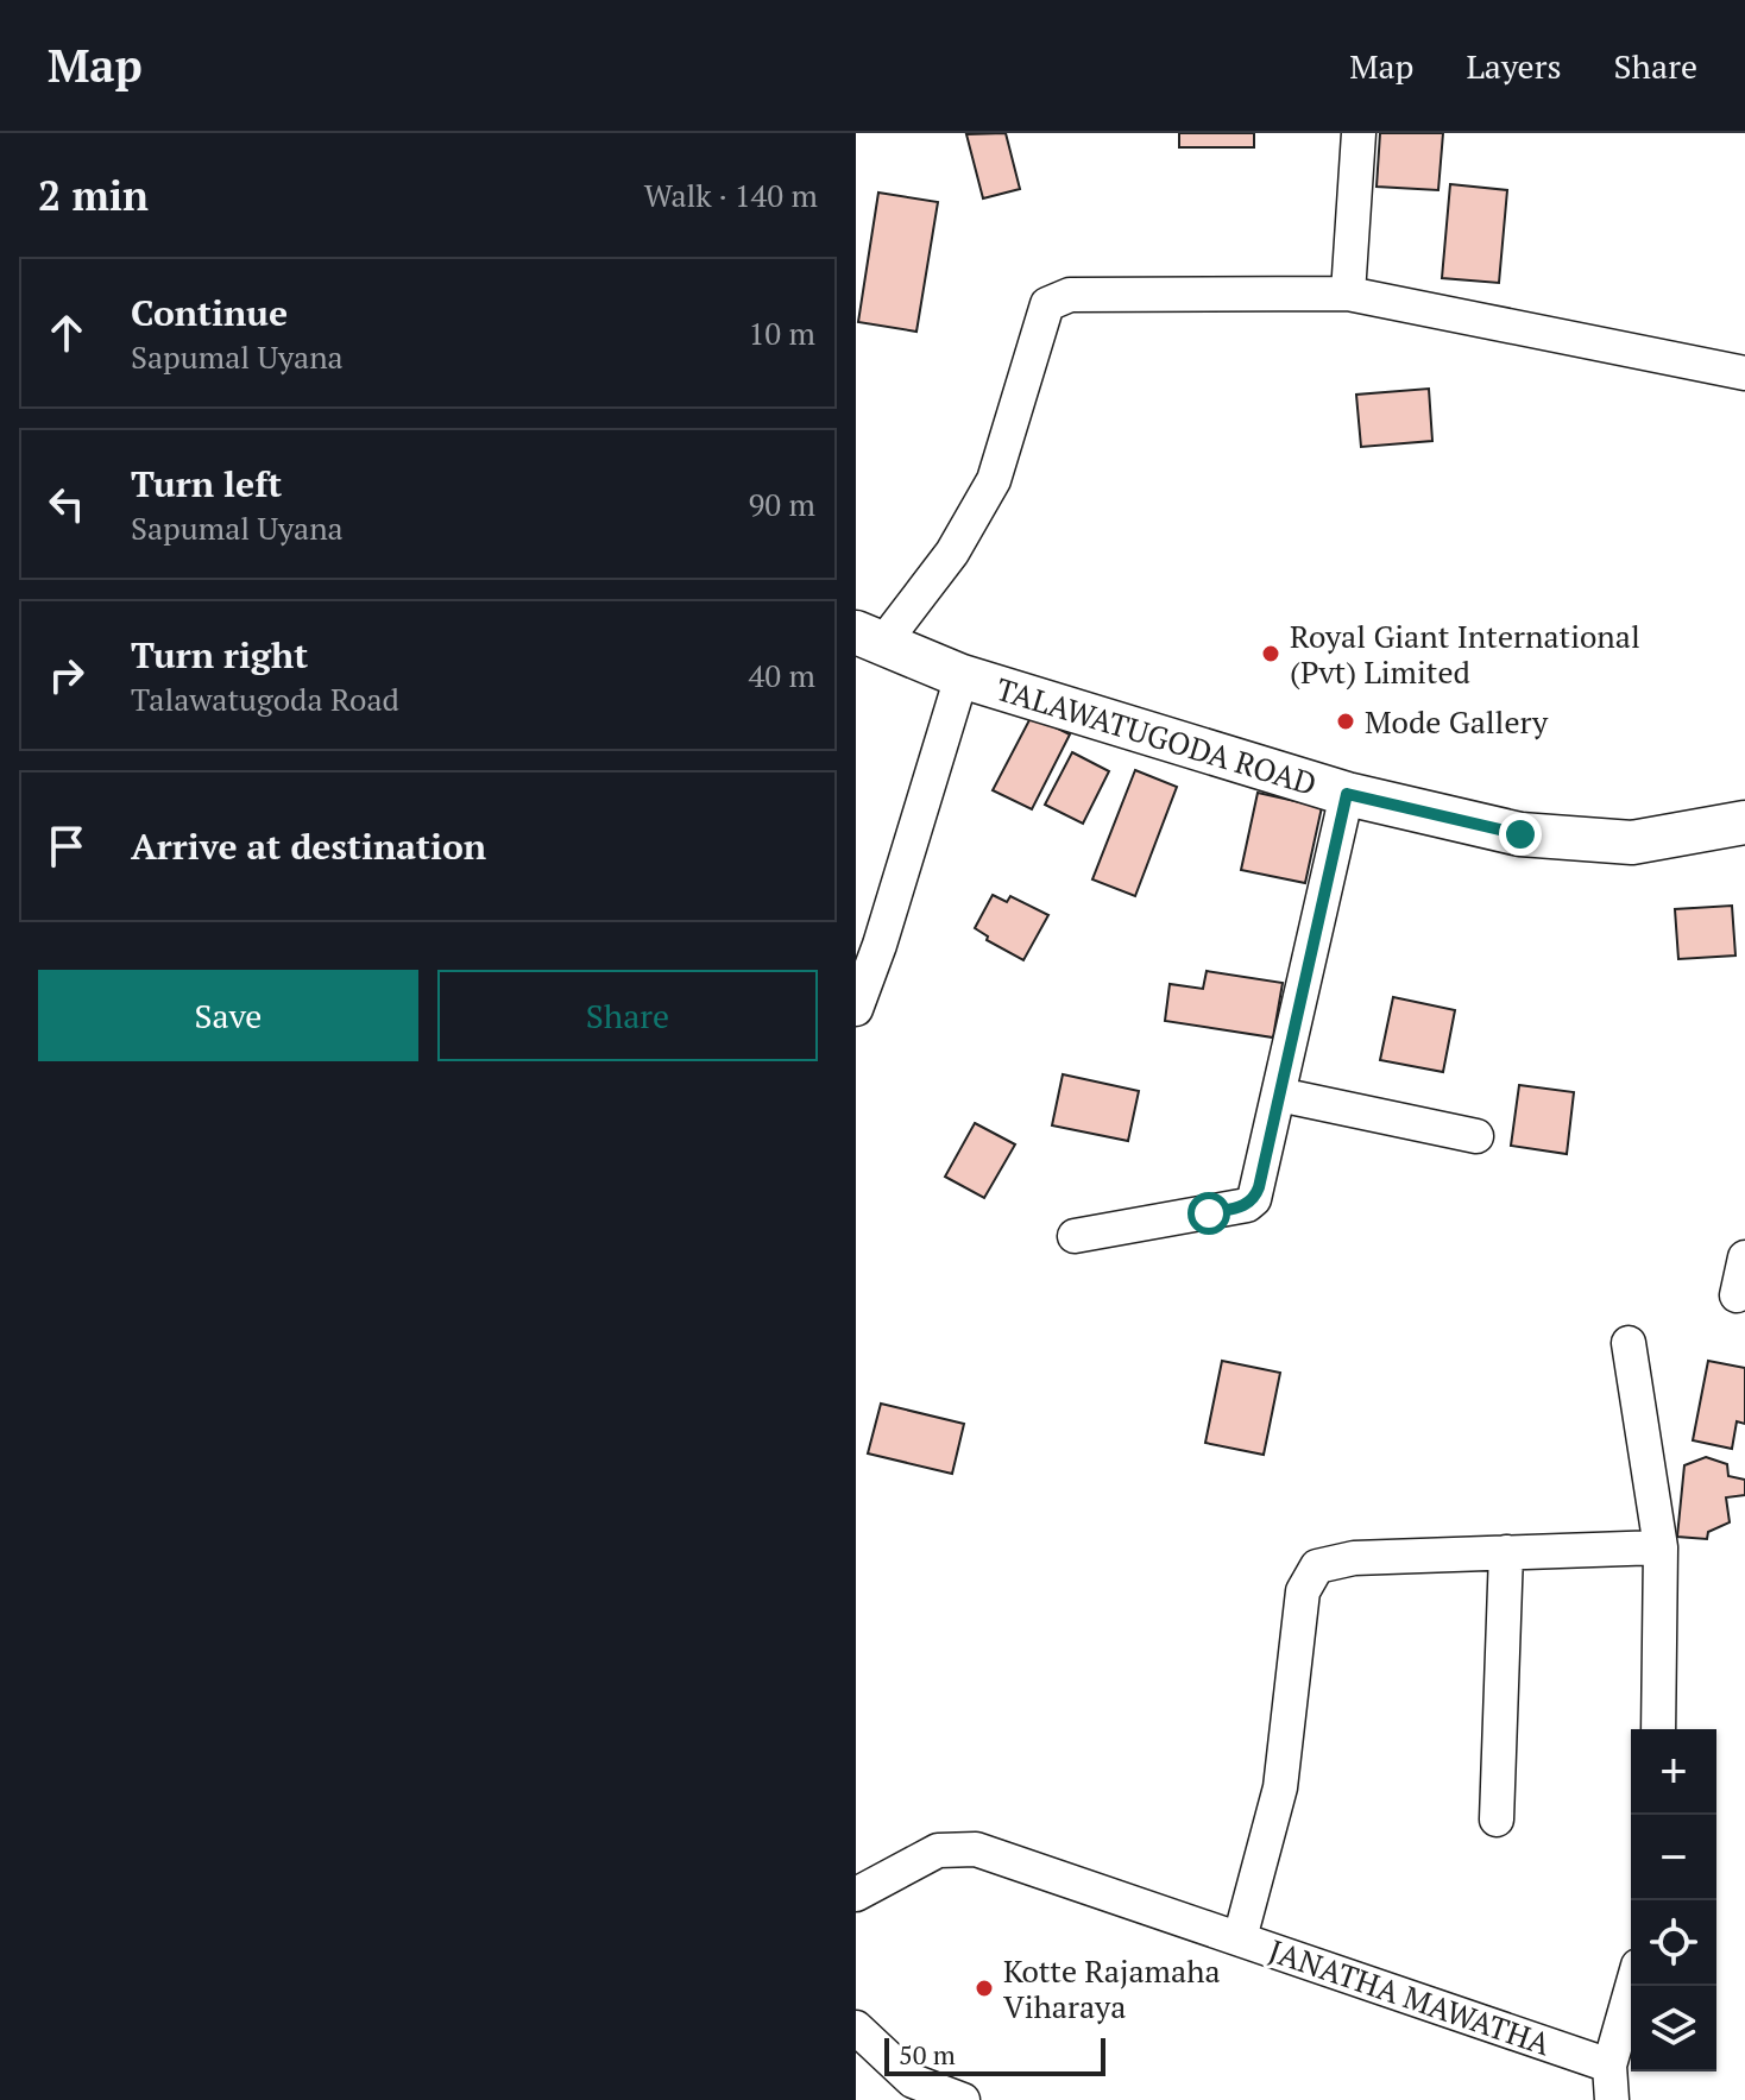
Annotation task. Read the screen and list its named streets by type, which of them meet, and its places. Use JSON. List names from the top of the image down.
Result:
{
  "streets": {
    "main road": ["TALAWATUGODA ROAD"],
    "street": ["JANATHA MAWATHA"]
  },
  "places": ["Royal Giant International (Pvt) Limited", "Mode Gallery", "Kotte Rajamaha Viharaya"],
  "scale_bar": "50 m",
  "page": {
    "header": "Map",
    "nav": ["Map", "Layers", "Share"],
    "heading": ["2 min", "Walk · 140 m"],
    "list": [
      ["Continue", "Sapumal Uyana", "10 m"],
      ["Turn left", "Sapumal Uyana", "90 m"],
      ["Turn right", "Talawatugoda Road", "40 m"],
      "Arrive at destination"
    ],
    "buttons": ["Save", "Share"],
    "map_buttons": ["+", "−"],
    "scale": "50 m"
  }
}
